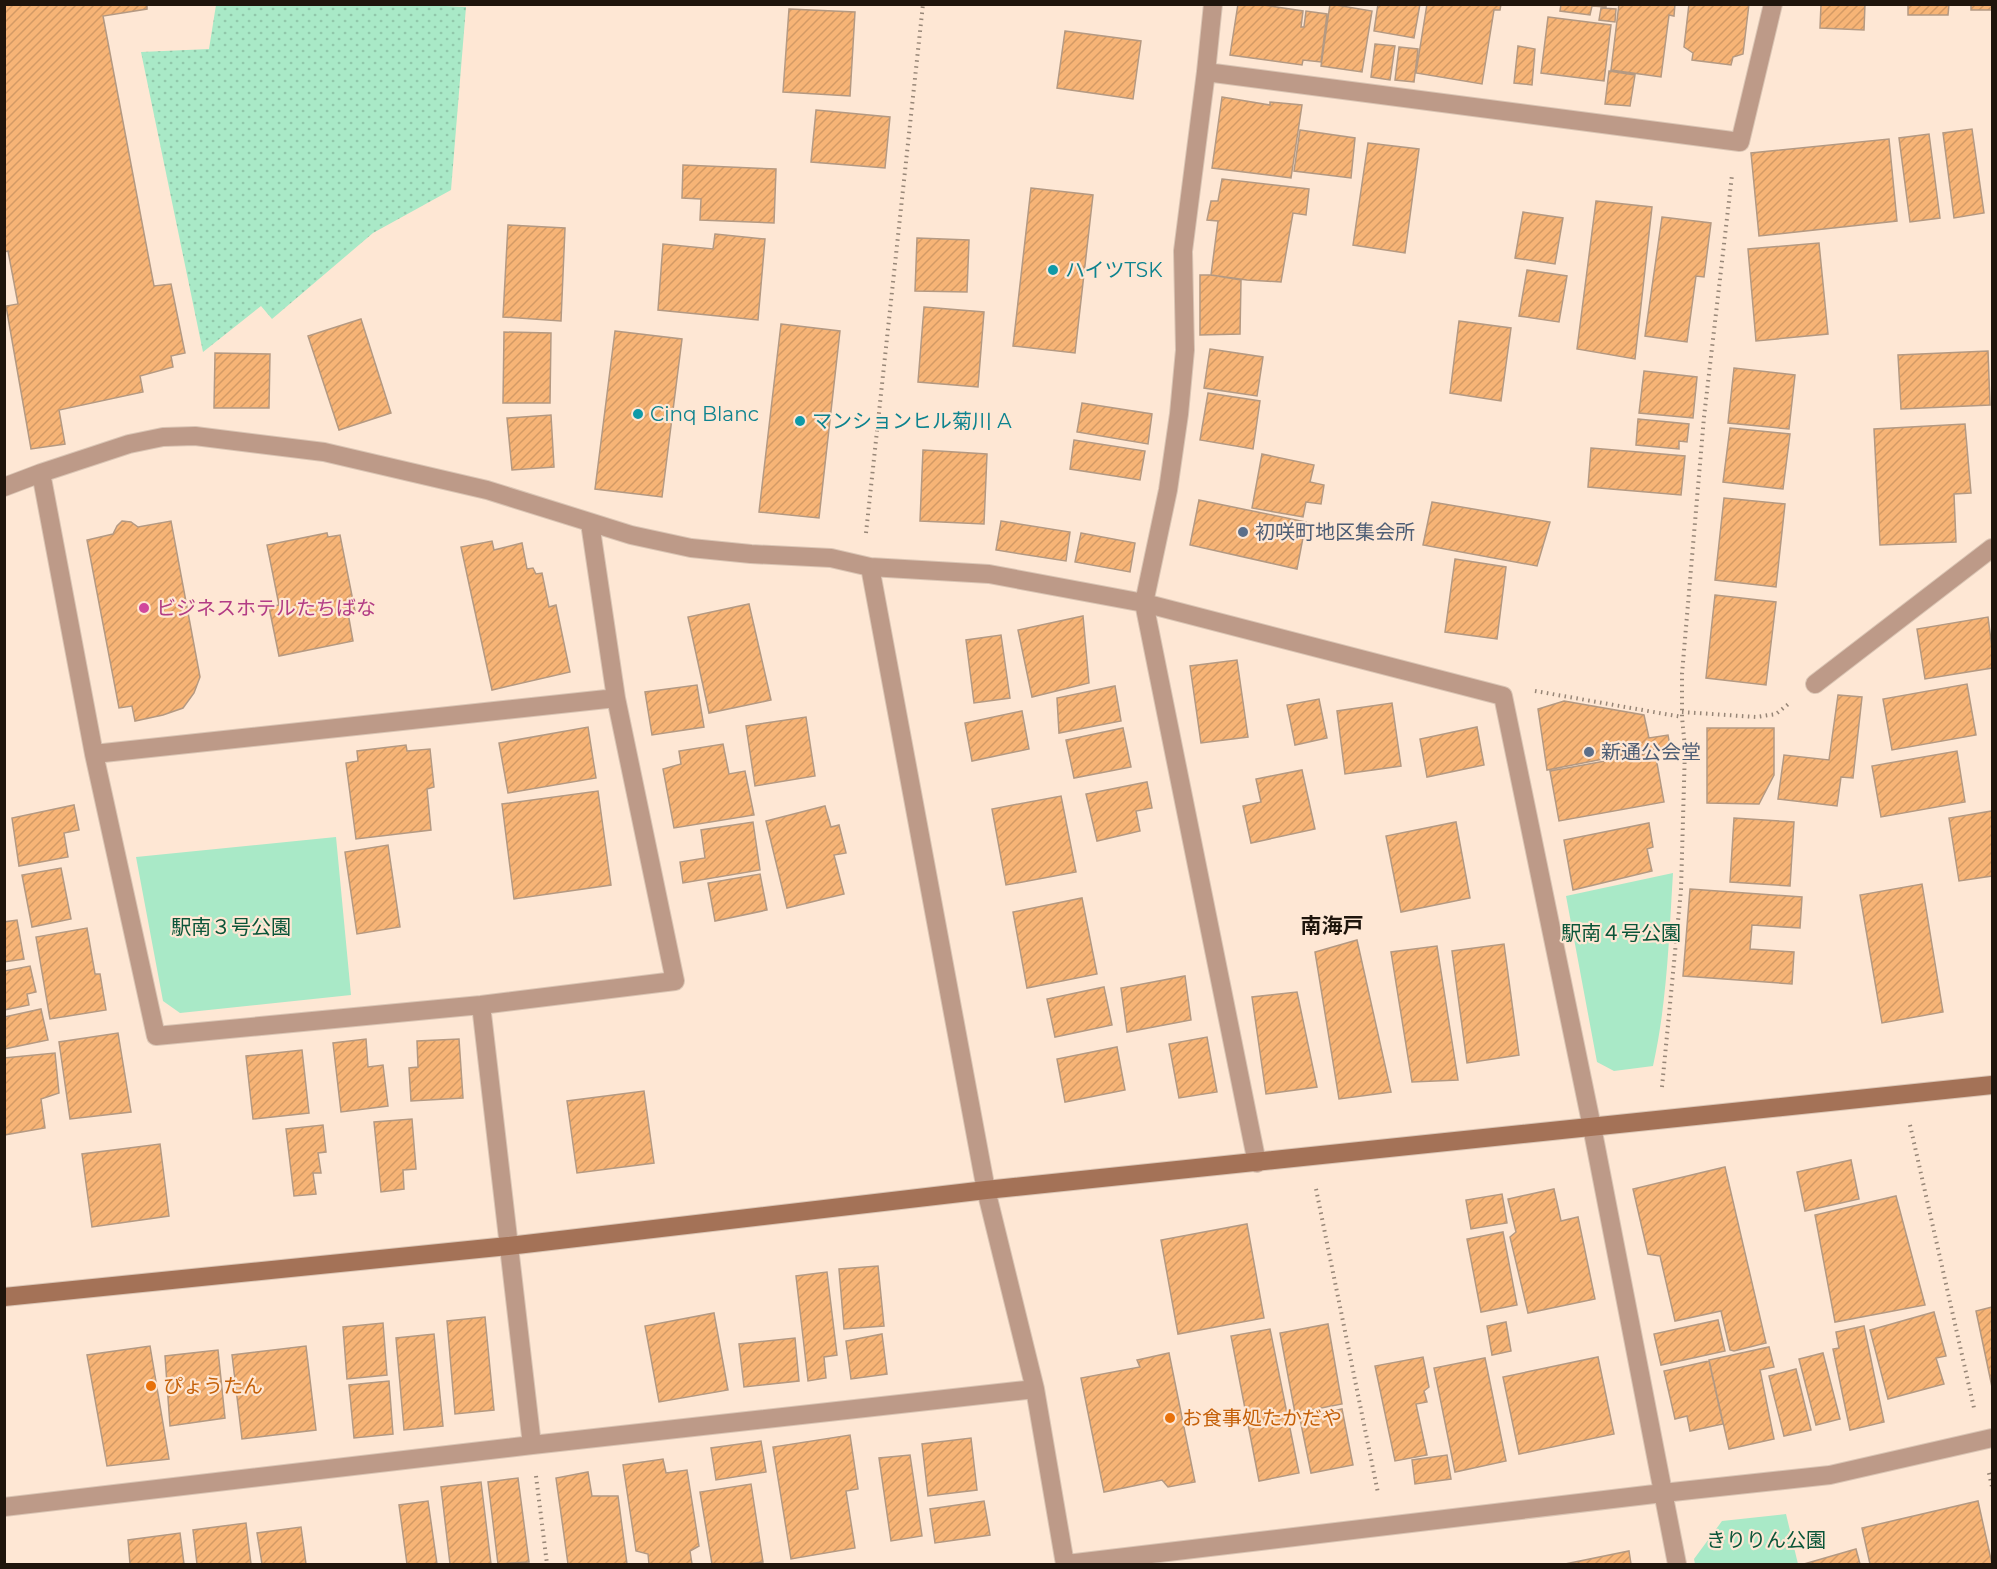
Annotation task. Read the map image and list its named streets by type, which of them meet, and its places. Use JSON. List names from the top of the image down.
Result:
{
  "districts": ["南海戸"],
  "parks": ["駅南３号公園", "駅南４号公園", "きりりん公園"],
  "places": [
    "ハイツTSK",
    "Cinq Blanc",
    "マンションヒル菊川 A",
    "初咲町地区集会所",
    "ビジネスホテルたちばな",
    "新通公会堂",
    "ぴょうたん",
    "お食事処たかだや"
  ]
}
